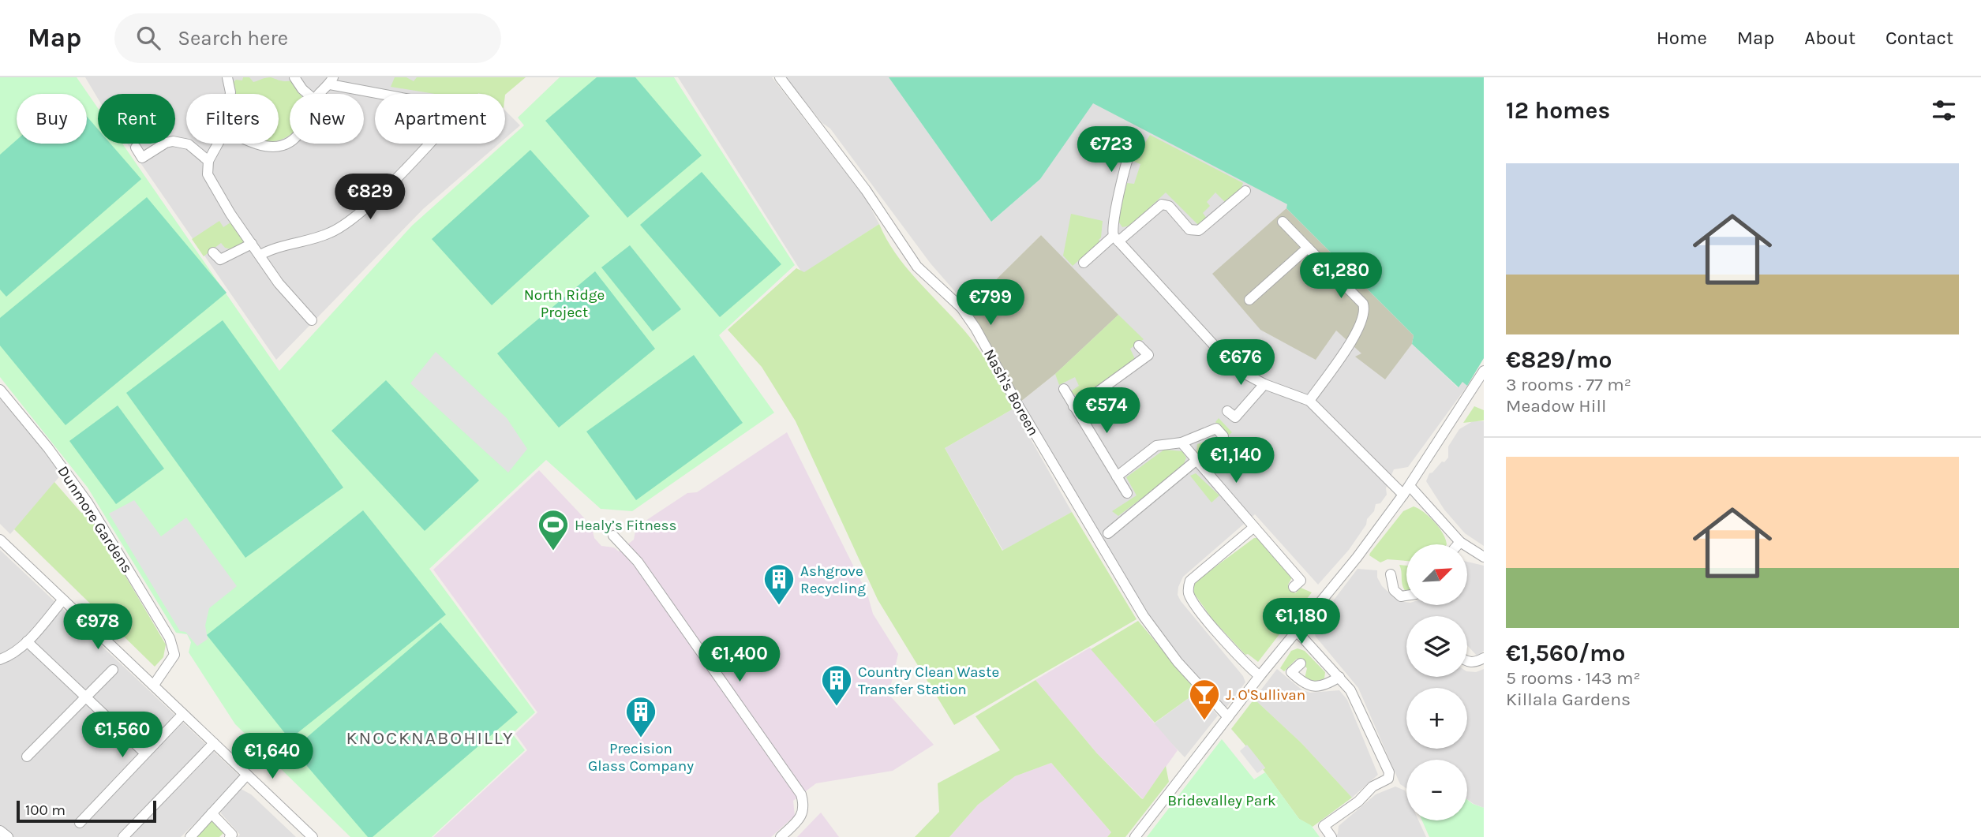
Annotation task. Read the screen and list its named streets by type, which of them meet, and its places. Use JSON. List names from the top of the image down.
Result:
{
  "streets": {
    "street": ["Nash's Boreen", "Dunmore Gardens"]
  },
  "districts": ["KNOCKNABOHILLY"],
  "parks": ["North Ridge Project", "Bridevalley Park"],
  "places": {
    "sports": ["Healy’s Fitness"],
    "building": ["Ashgrove Recycling", "Country Clean Waste Transfer Station", "Precision Glass Company"],
    "bar": ["J. O'Sullivan"]
  },
  "scale_bar": "100 m",
  "north": "top right",
  "page": {
    "header": "Map",
    "search": "Search here",
    "nav": [
      "Home",
      "Map",
      "About",
      "Contact"
    ],
    "heading": "12 homes",
    "chip": [
      "Buy",
      "Rent",
      "Filters",
      "New",
      "Apartment"
    ],
    "price": [
      "€723",
      "€829",
      "€1,280",
      "€799",
      "€676",
      "€574",
      "€1,140",
      "€1,180",
      "€978",
      "€1,400",
      "€1,560",
      "€1,640"
    ],
    "list": [
      {
        "name": "€829/mo",
        "note": "3 rooms · 77 m² · Meadow Hill"
      },
      {
        "name": "€1,560/mo",
        "note": "5 rooms · 143 m² · Killala Gardens"
      }
    ],
    "map_buttons": ["+", "−"],
    "scale": "100 m"
  }
}
